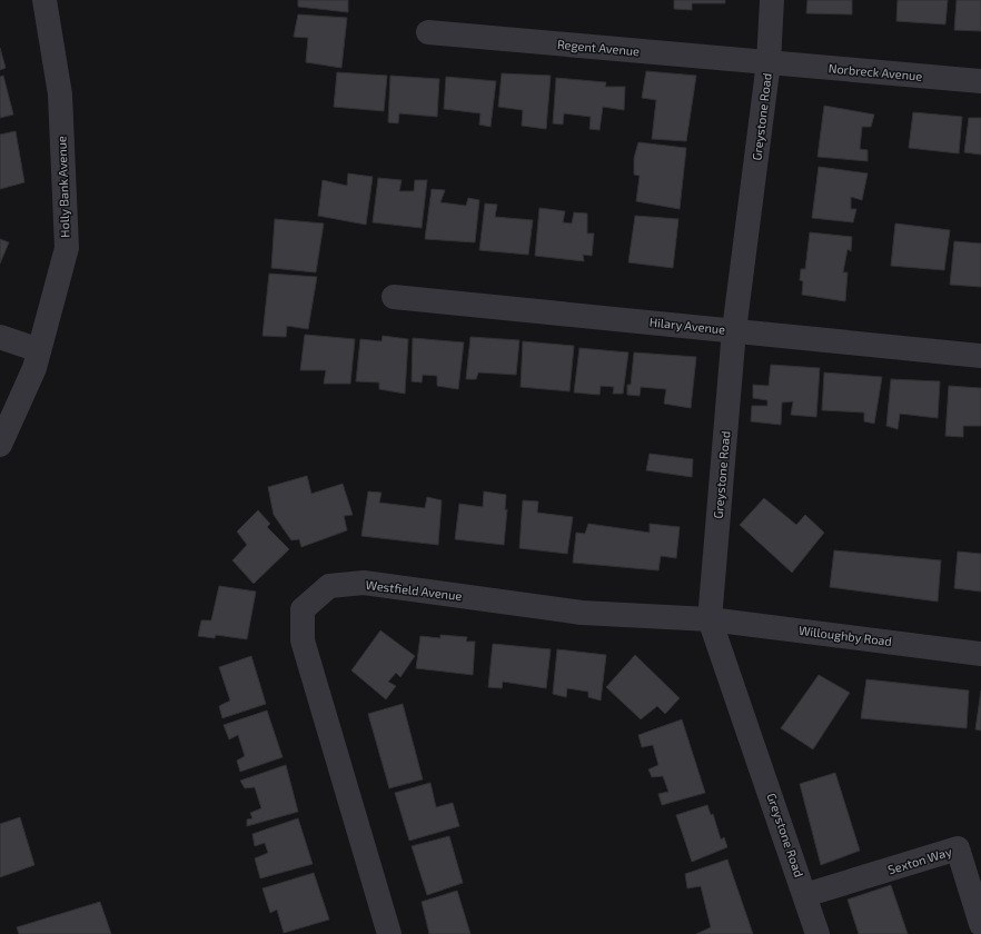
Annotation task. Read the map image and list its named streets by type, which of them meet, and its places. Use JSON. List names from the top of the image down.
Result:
{
  "streets": {
    "street": [
      "Regent Avenue",
      "Norbreck Avenue",
      "Greystone Road",
      "Holly Bank Avenue",
      "Hilary Avenue",
      "Westfield Avenue",
      "Willoughby Road",
      "Sexton Way"
    ]
  },
  "crossings": [
    ["Regent Avenue", "Norbreck Avenue"],
    ["Regent Avenue", "Greystone Road"],
    ["Norbreck Avenue", "Greystone Road"],
    ["Greystone Road", "Hilary Avenue"],
    ["Greystone Road", "Westfield Avenue"],
    ["Greystone Road", "Willoughby Road"],
    ["Greystone Road", "Sexton Way"],
    ["Westfield Avenue", "Willoughby Road"]
  ]
}
